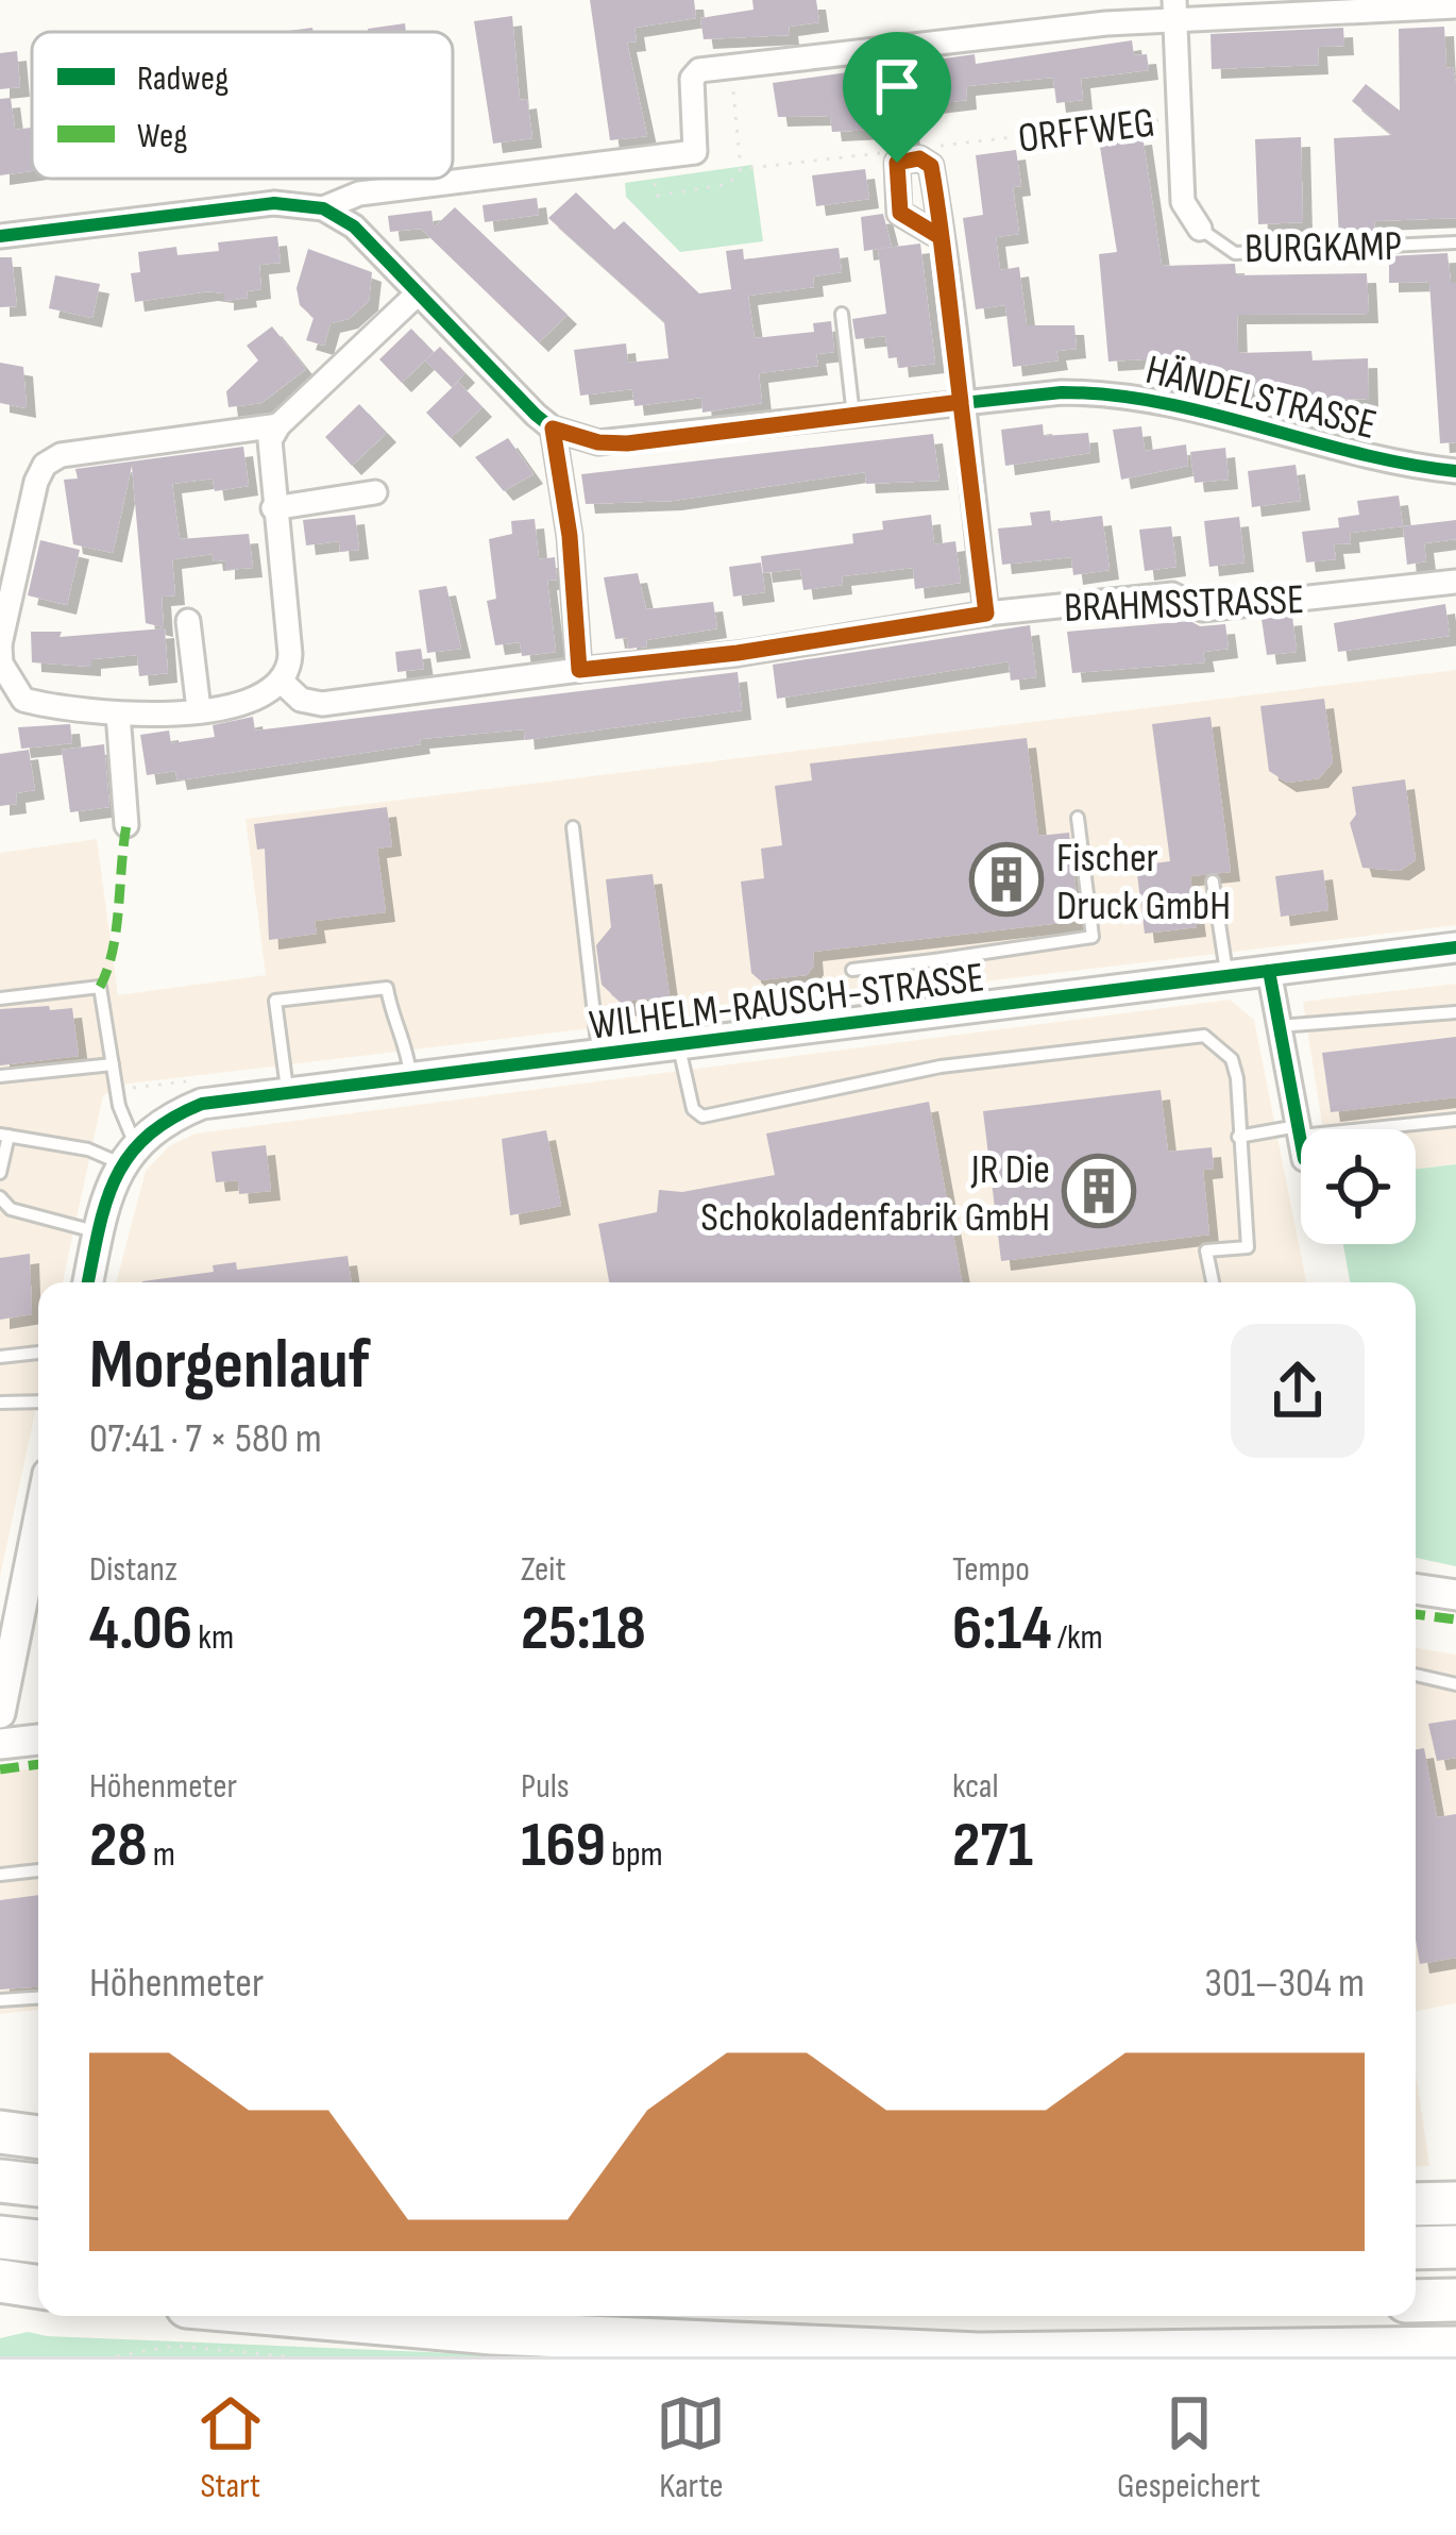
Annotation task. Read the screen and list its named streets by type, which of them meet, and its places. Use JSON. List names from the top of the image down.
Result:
{
  "streets": {
    "street": [
      "BURGKAMP",
      "HÄNDELSTRASSE",
      "BRAHMSSTRASSE",
      "WILHELM-RAUSCH-STRASSE"
    ],
    "path": ["ORFFWEG"]
  },
  "crossings": [
    ["ORFFWEG", "BURGKAMP"]
  ],
  "places": {
    "building": ["Fischer Druck GmbH", "JR Die Schokoladenfabrik GmbH"]
  },
  "legend": ["Radweg", "Weg"],
  "page": {
    "heading": ["Morgenlauf", "07:41 · 7 × 580 m"],
    "stats": [
      ["Distanz", "4.06 km"],
      ["Zeit", "25:18"],
      ["Tempo", "6:14 /km"],
      ["Höhenmeter", "28 m"],
      ["Puls", "169 bpm"],
      ["kcal", "271"]
    ],
    "chart": ["Höhenmeter", "301–304 m"],
    "tabs": ["Start", "Karte", "Gespeichert"]
  }
}
